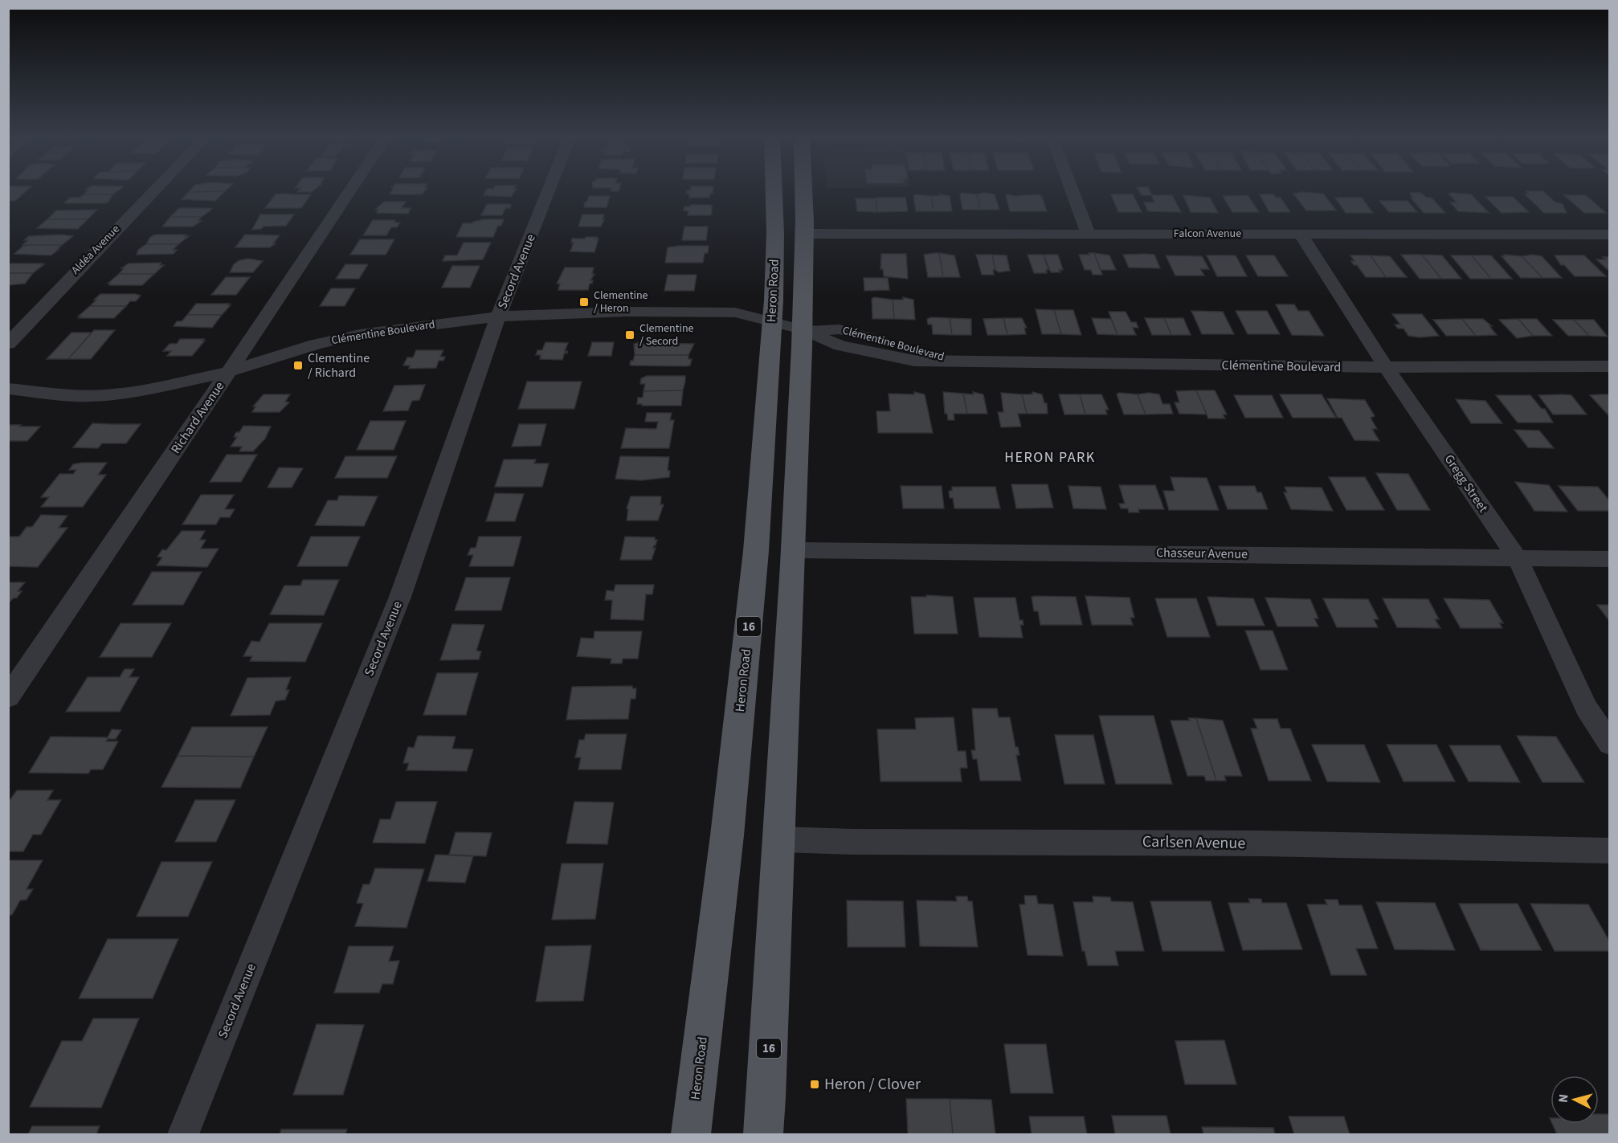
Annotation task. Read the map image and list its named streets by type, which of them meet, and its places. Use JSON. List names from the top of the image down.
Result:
{
  "streets": {
    "main road": ["Heron Road", "16"],
    "street": [
      "Falcon Avenue",
      "Aldéa Avenue",
      "Secord Avenue",
      "Clémentine Boulevard",
      "Richard Avenue",
      "Gregg Street",
      "Chasseur Avenue",
      "Carlsen Avenue"
    ]
  },
  "crossings": [
    ["Falcon Avenue", "Gregg Street"],
    ["Falcon Avenue", "16"],
    ["Secord Avenue", "Clémentine Boulevard"],
    ["Heron Road", "Clémentine Boulevard"],
    ["Clémentine Boulevard", "Richard Avenue"],
    ["Clémentine Boulevard", "Gregg Street"],
    ["Clémentine Boulevard", "16"],
    ["Gregg Street", "Chasseur Avenue"],
    ["Chasseur Avenue", "16"],
    ["16", "Carlsen Avenue"]
  ],
  "districts": ["HERON PARK"],
  "places": {
    "transit": [
      "Clementine / Heron",
      "Clementine / Secord",
      "Clementine / Richard",
      "Heron / Clover"
    ]
  },
  "north": "left"
}
